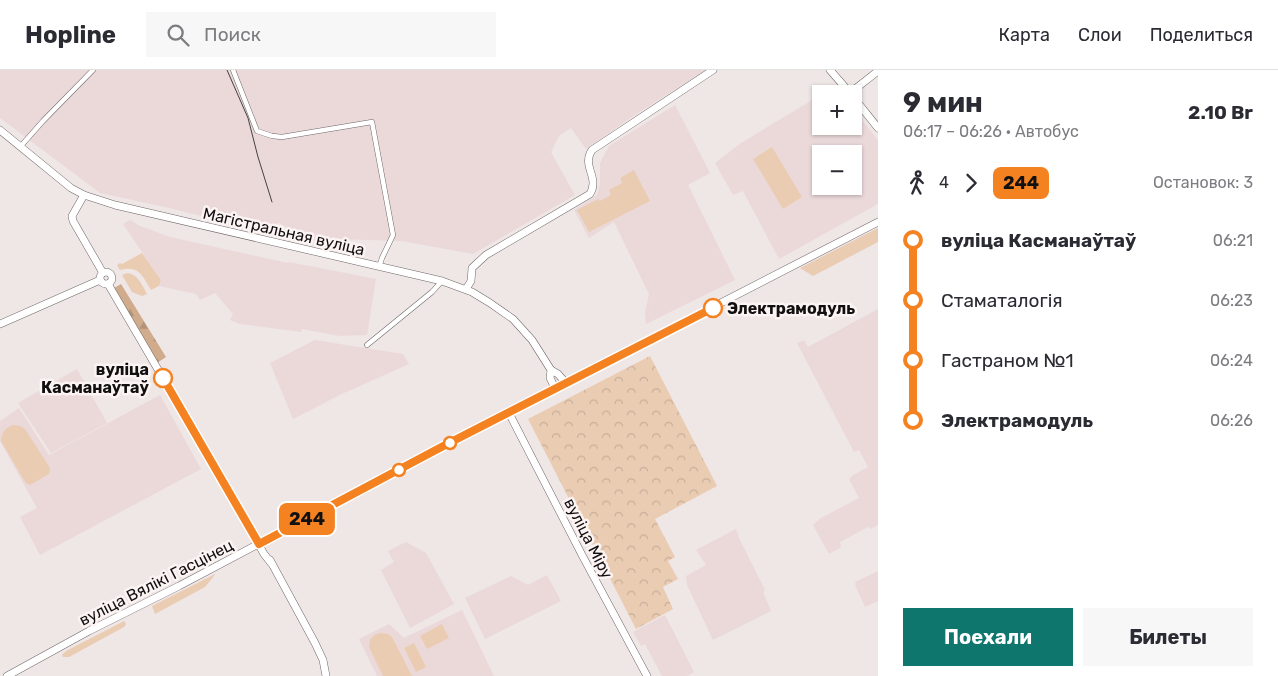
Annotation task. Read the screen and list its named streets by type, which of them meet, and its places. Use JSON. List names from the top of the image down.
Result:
{
  "streets": {
    "main road": ["Магістральная вуліца", "вуліца Міру", "вуліца Вялікі Гасцінец"]
  },
  "crossings": [
    ["вуліца Міру", "вуліца Вялікі Гасцінец"]
  ],
  "places": ["Электрамодуль", "вуліца Касманаўтаў"],
  "lines": ["bus line 244"],
  "page": {
    "header": "Hopline",
    "search": "Поиск",
    "nav": ["Карта", "Слои", "Поделиться"],
    "on_map": "244",
    "heading": ["9 мин", "06:17 – 06:26 · Автобус", "2.10 Br"],
    "map_buttons": ["+", "−"],
    "legs": ["4", "244", "Остановок: 3"],
    "list": [
      {
        "name": "вуліца Касманаўтаў",
        "value": "06:21"
      },
      {
        "name": "Стаматалогія",
        "value": "06:23"
      },
      {
        "name": "Гастраном №1",
        "value": "06:24"
      },
      {
        "name": "Электрамодуль",
        "value": "06:26"
      }
    ],
    "buttons": ["Поехали", "Билеты"]
  }
}
